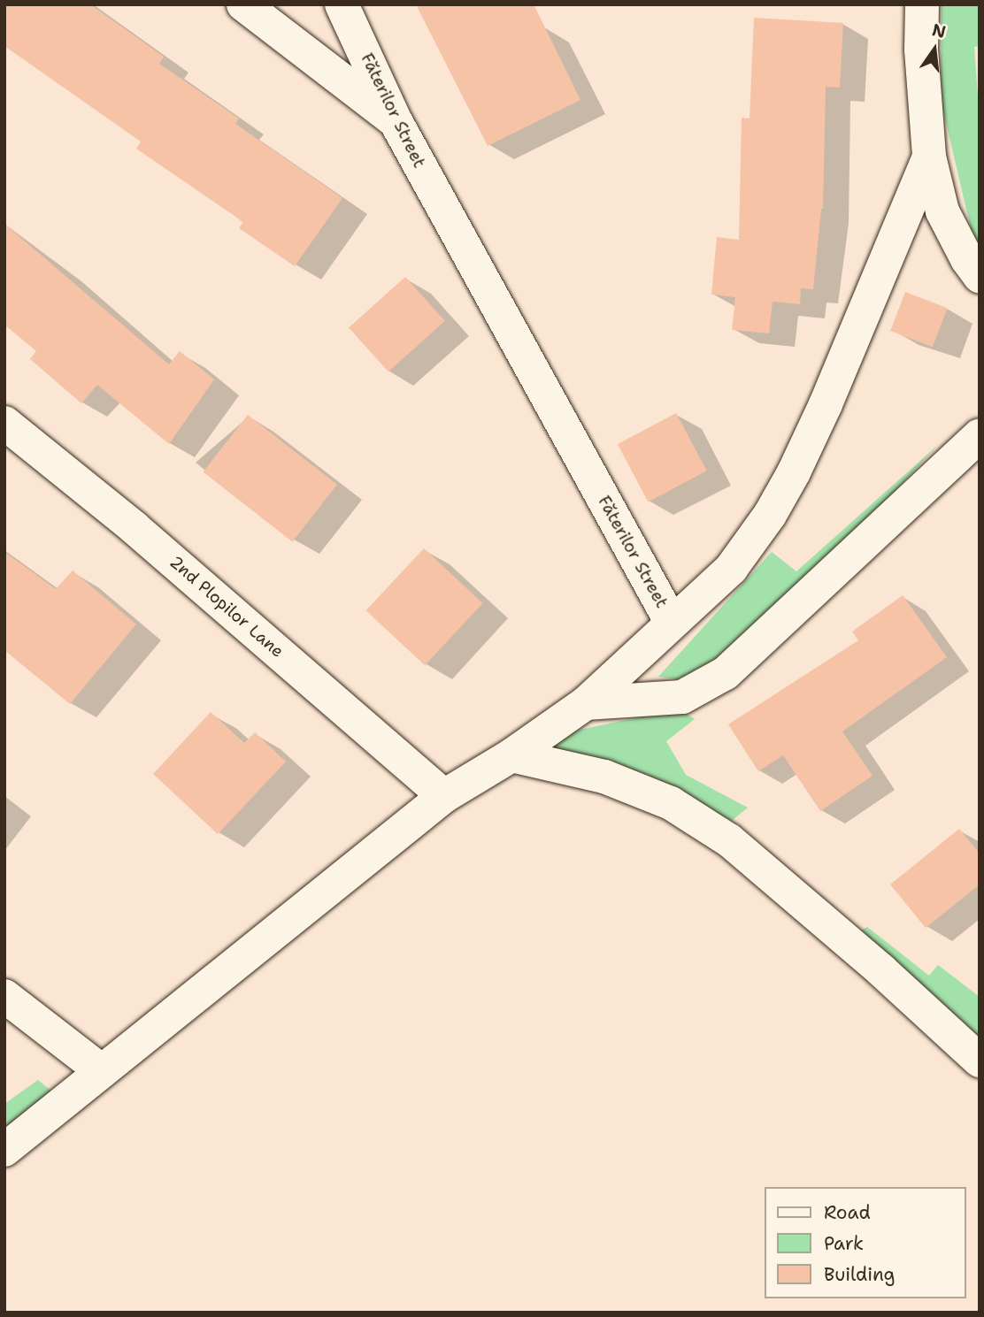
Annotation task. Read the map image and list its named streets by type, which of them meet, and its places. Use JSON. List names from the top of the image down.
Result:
{
  "streets": {
    "street": ["Făterilor Street", "2nd Plopilor Lane"]
  },
  "legend": ["Road", "Park", "Building"],
  "north": "top"
}
